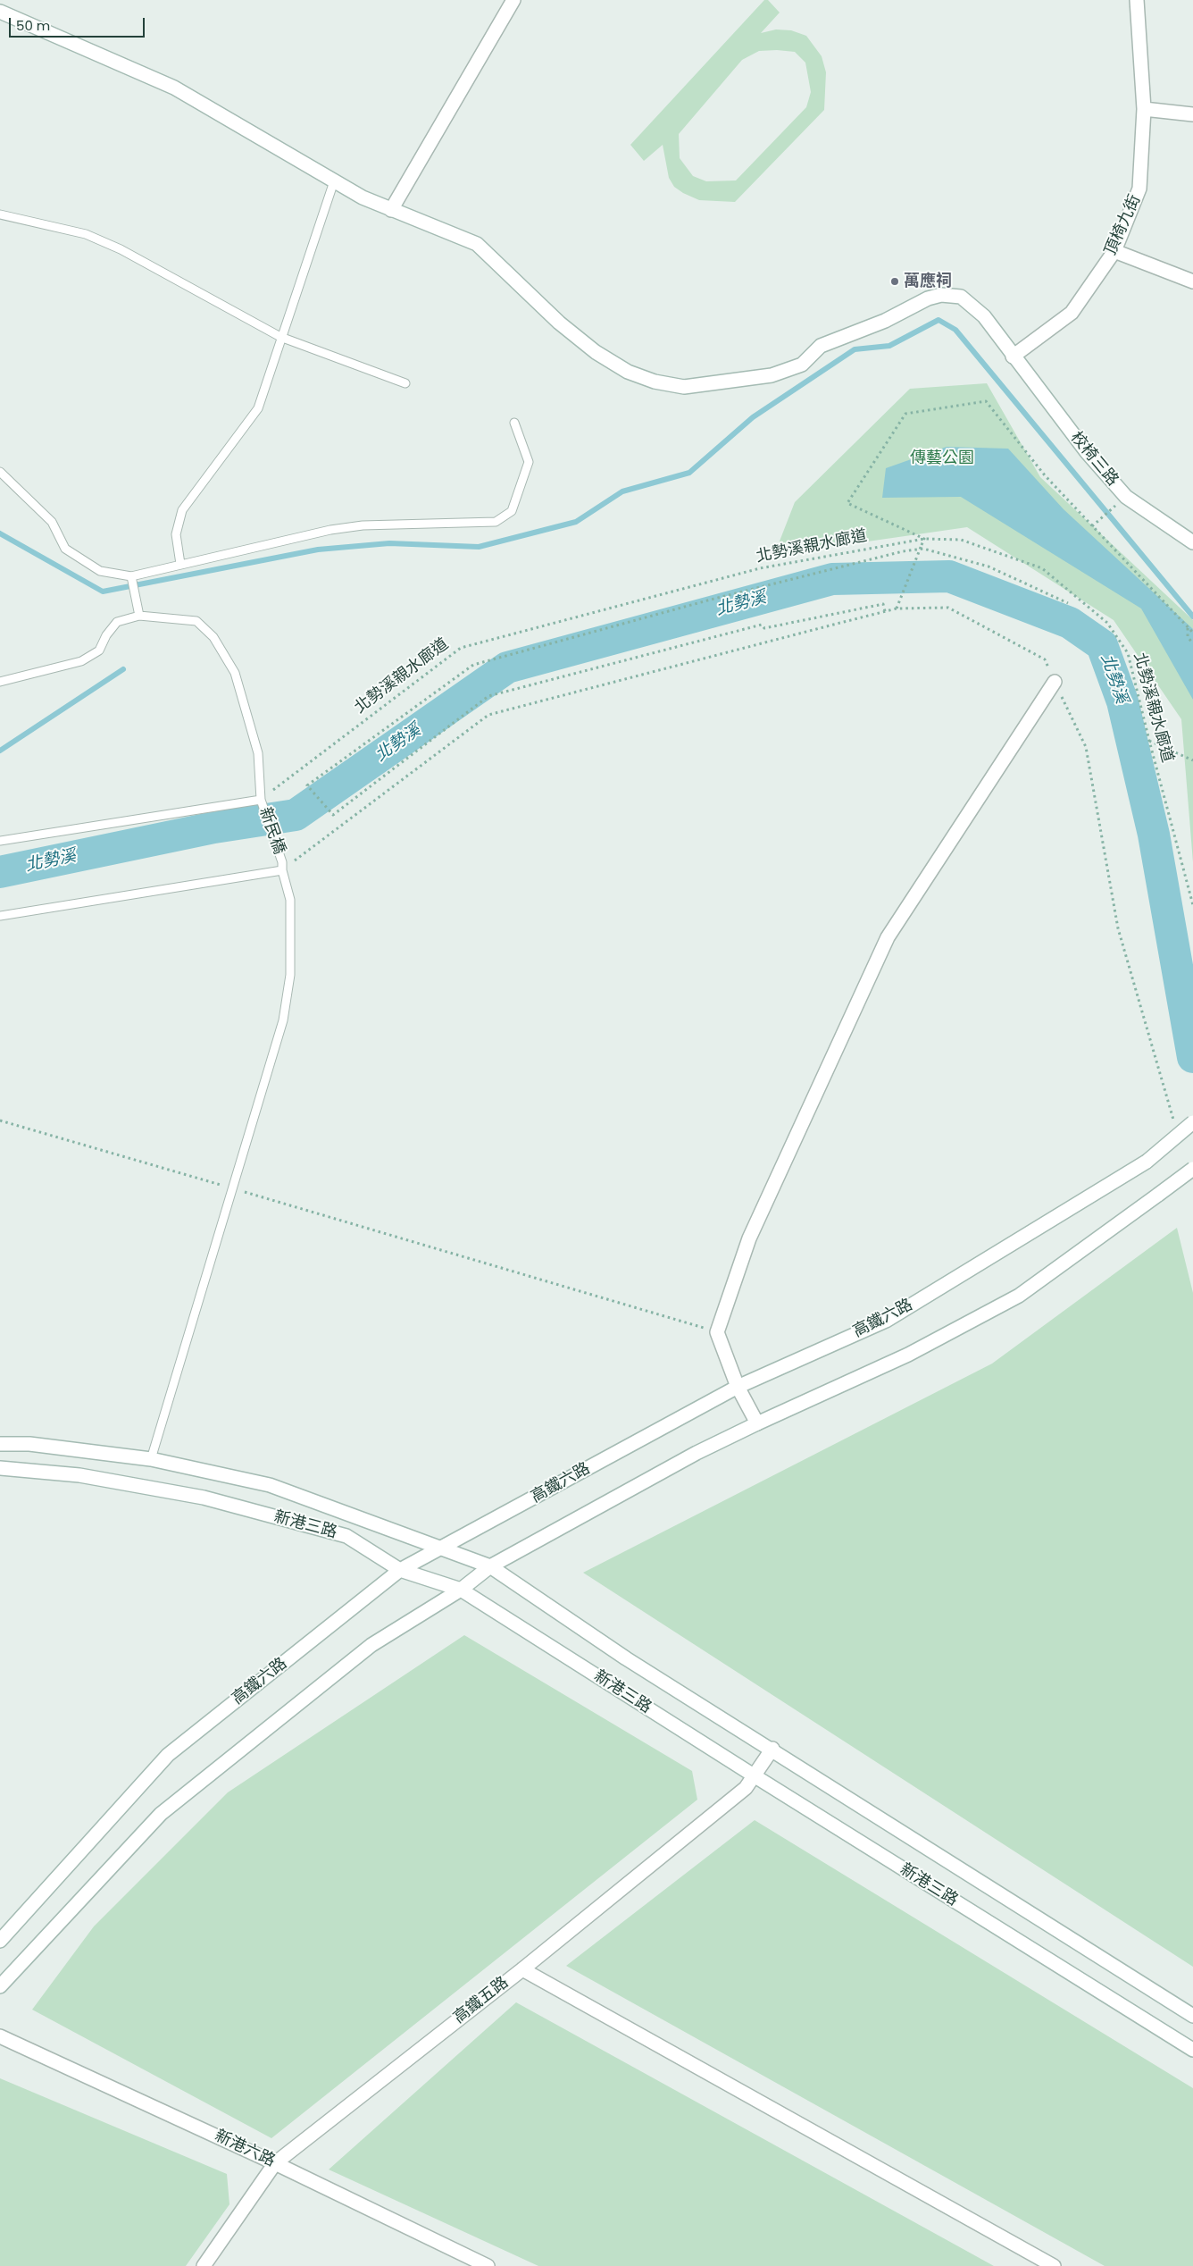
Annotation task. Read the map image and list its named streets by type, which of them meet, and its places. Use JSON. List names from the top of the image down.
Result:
{
  "streets": {
    "street": [
      "頂椅九街",
      "校椅三路",
      "高鐵六路",
      "新港三路",
      "高鐵五路",
      "新港六路"
    ],
    "lane": ["新民橋"],
    "path": ["北勢溪親水廊道"]
  },
  "crossings": [
    ["頂椅九街", "校椅三路"],
    ["北勢溪親水廊道", "新民橋"],
    ["新民橋", "新港三路"],
    ["高鐵六路", "新港三路"],
    ["新港三路", "高鐵五路"],
    ["高鐵五路", "新港六路"]
  ],
  "water": ["北勢溪"],
  "parks": ["傳藝公園"],
  "places": ["萬應祠"],
  "scale_bar": "50 m"
}
